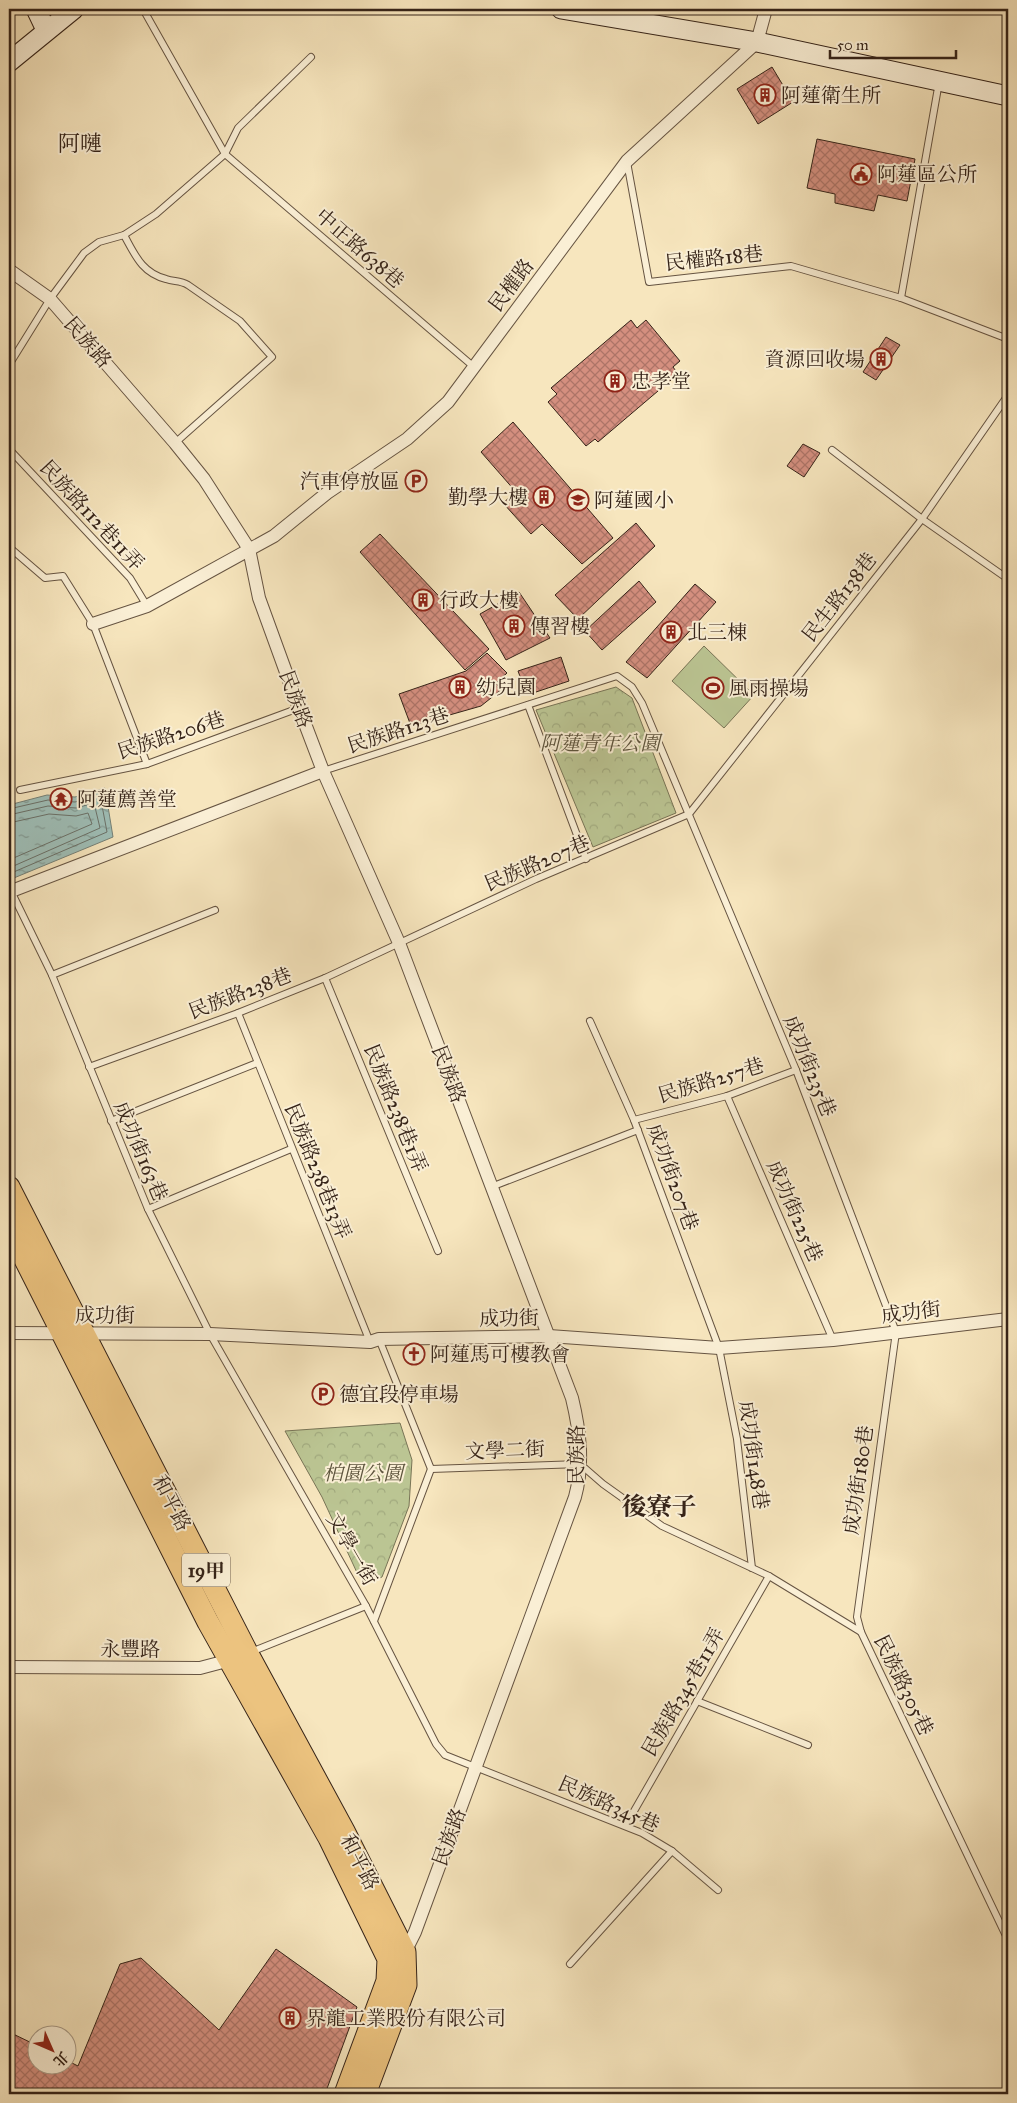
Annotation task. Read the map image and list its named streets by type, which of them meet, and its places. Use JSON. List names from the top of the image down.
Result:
{
  "streets": {
    "main road": ["民族路", "和平路", "19甲"],
    "street": ["民權路", "成功街", "永豐路"],
    "lane": [
      "中正路638巷",
      "民權路18巷",
      "民族路112巷11弄",
      "民生路138巷",
      "民族路123巷",
      "民族路206巷",
      "民族路207巷",
      "民族路238巷",
      "成功街235巷",
      "民族路257巷",
      "民族路238巷1弄",
      "成功街163巷",
      "民族路238巷13弄",
      "成功街207巷",
      "成功街225巷",
      "文學二街",
      "成功街148巷",
      "成功街180巷",
      "文學一街",
      "民族路305巷",
      "民族路345巷11弄",
      "民族路345巷"
    ]
  },
  "crossings": [
    ["中正路638巷", "民權路"],
    ["民權路18巷", "民權路"],
    ["民權路", "民族路"],
    ["民權路", "民族路112巷11弄"],
    ["民族路", "民族路123巷"],
    ["民族路", "民族路206巷"],
    ["民族路", "民族路207巷"],
    ["民族路", "民族路238巷"],
    ["民族路", "成功街"],
    ["民族路", "文學二街"],
    ["民族路", "和平路"],
    ["民族路", "文學一街"],
    ["民族路", "民族路305巷"],
    ["民族路", "民族路345巷"],
    ["民生路138巷", "民族路123巷"],
    ["民生路138巷", "民族路207巷"],
    ["民生路138巷", "成功街235巷"],
    ["民族路123巷", "民族路207巷"],
    ["民族路123巷", "成功街235巷"],
    ["民族路207巷", "民族路238巷"],
    ["民族路207巷", "成功街235巷"],
    ["民族路238巷", "民族路238巷1弄"],
    ["民族路238巷", "成功街163巷"],
    ["民族路238巷", "民族路238巷13弄"],
    ["成功街235巷", "民族路257巷"],
    ["成功街235巷", "成功街"],
    ["成功街235巷", "成功街180巷"],
    ["民族路257巷", "成功街207巷"],
    ["民族路257巷", "成功街225巷"],
    ["成功街163巷", "成功街"],
    ["成功街163巷", "文學一街"],
    ["民族路238巷13弄", "成功街"],
    ["成功街207巷", "成功街"],
    ["成功街207巷", "成功街148巷"],
    ["成功街225巷", "成功街"],
    ["成功街", "成功街148巷"],
    ["成功街", "成功街180巷"],
    ["成功街", "和平路"],
    ["成功街", "文學一街"],
    ["文學二街", "民族路305巷"],
    ["成功街148巷", "民族路305巷"],
    ["成功街180巷", "民族路305巷"],
    ["和平路", "永豐路"],
    ["文學一街", "民族路345巷"],
    ["民族路305巷", "民族路345巷11弄"],
    ["民族路345巷11弄", "民族路345巷"]
  ],
  "districts": ["阿嗹", "後寮子"],
  "parks": ["阿蓮青年公園", "柏園公園"],
  "places": {
    "building": [
      "阿蓮衛生所",
      "資源回收場",
      "忠孝堂",
      "勤學大樓",
      "行政大樓",
      "傳習樓",
      "北三棟",
      "幼兒園",
      "界龍工業股份有限公司"
    ],
    "public building": ["阿蓮區公所"],
    "parking": ["汽車停放區", "德宜段停車場"],
    "school or university": ["阿蓮國小"],
    "sports": ["風雨操場"],
    "temple": ["阿蓮薦善堂"],
    "church": ["阿蓮馬可樓教會"]
  },
  "scale_bar": "50 m",
  "north": "bottom right"
}
